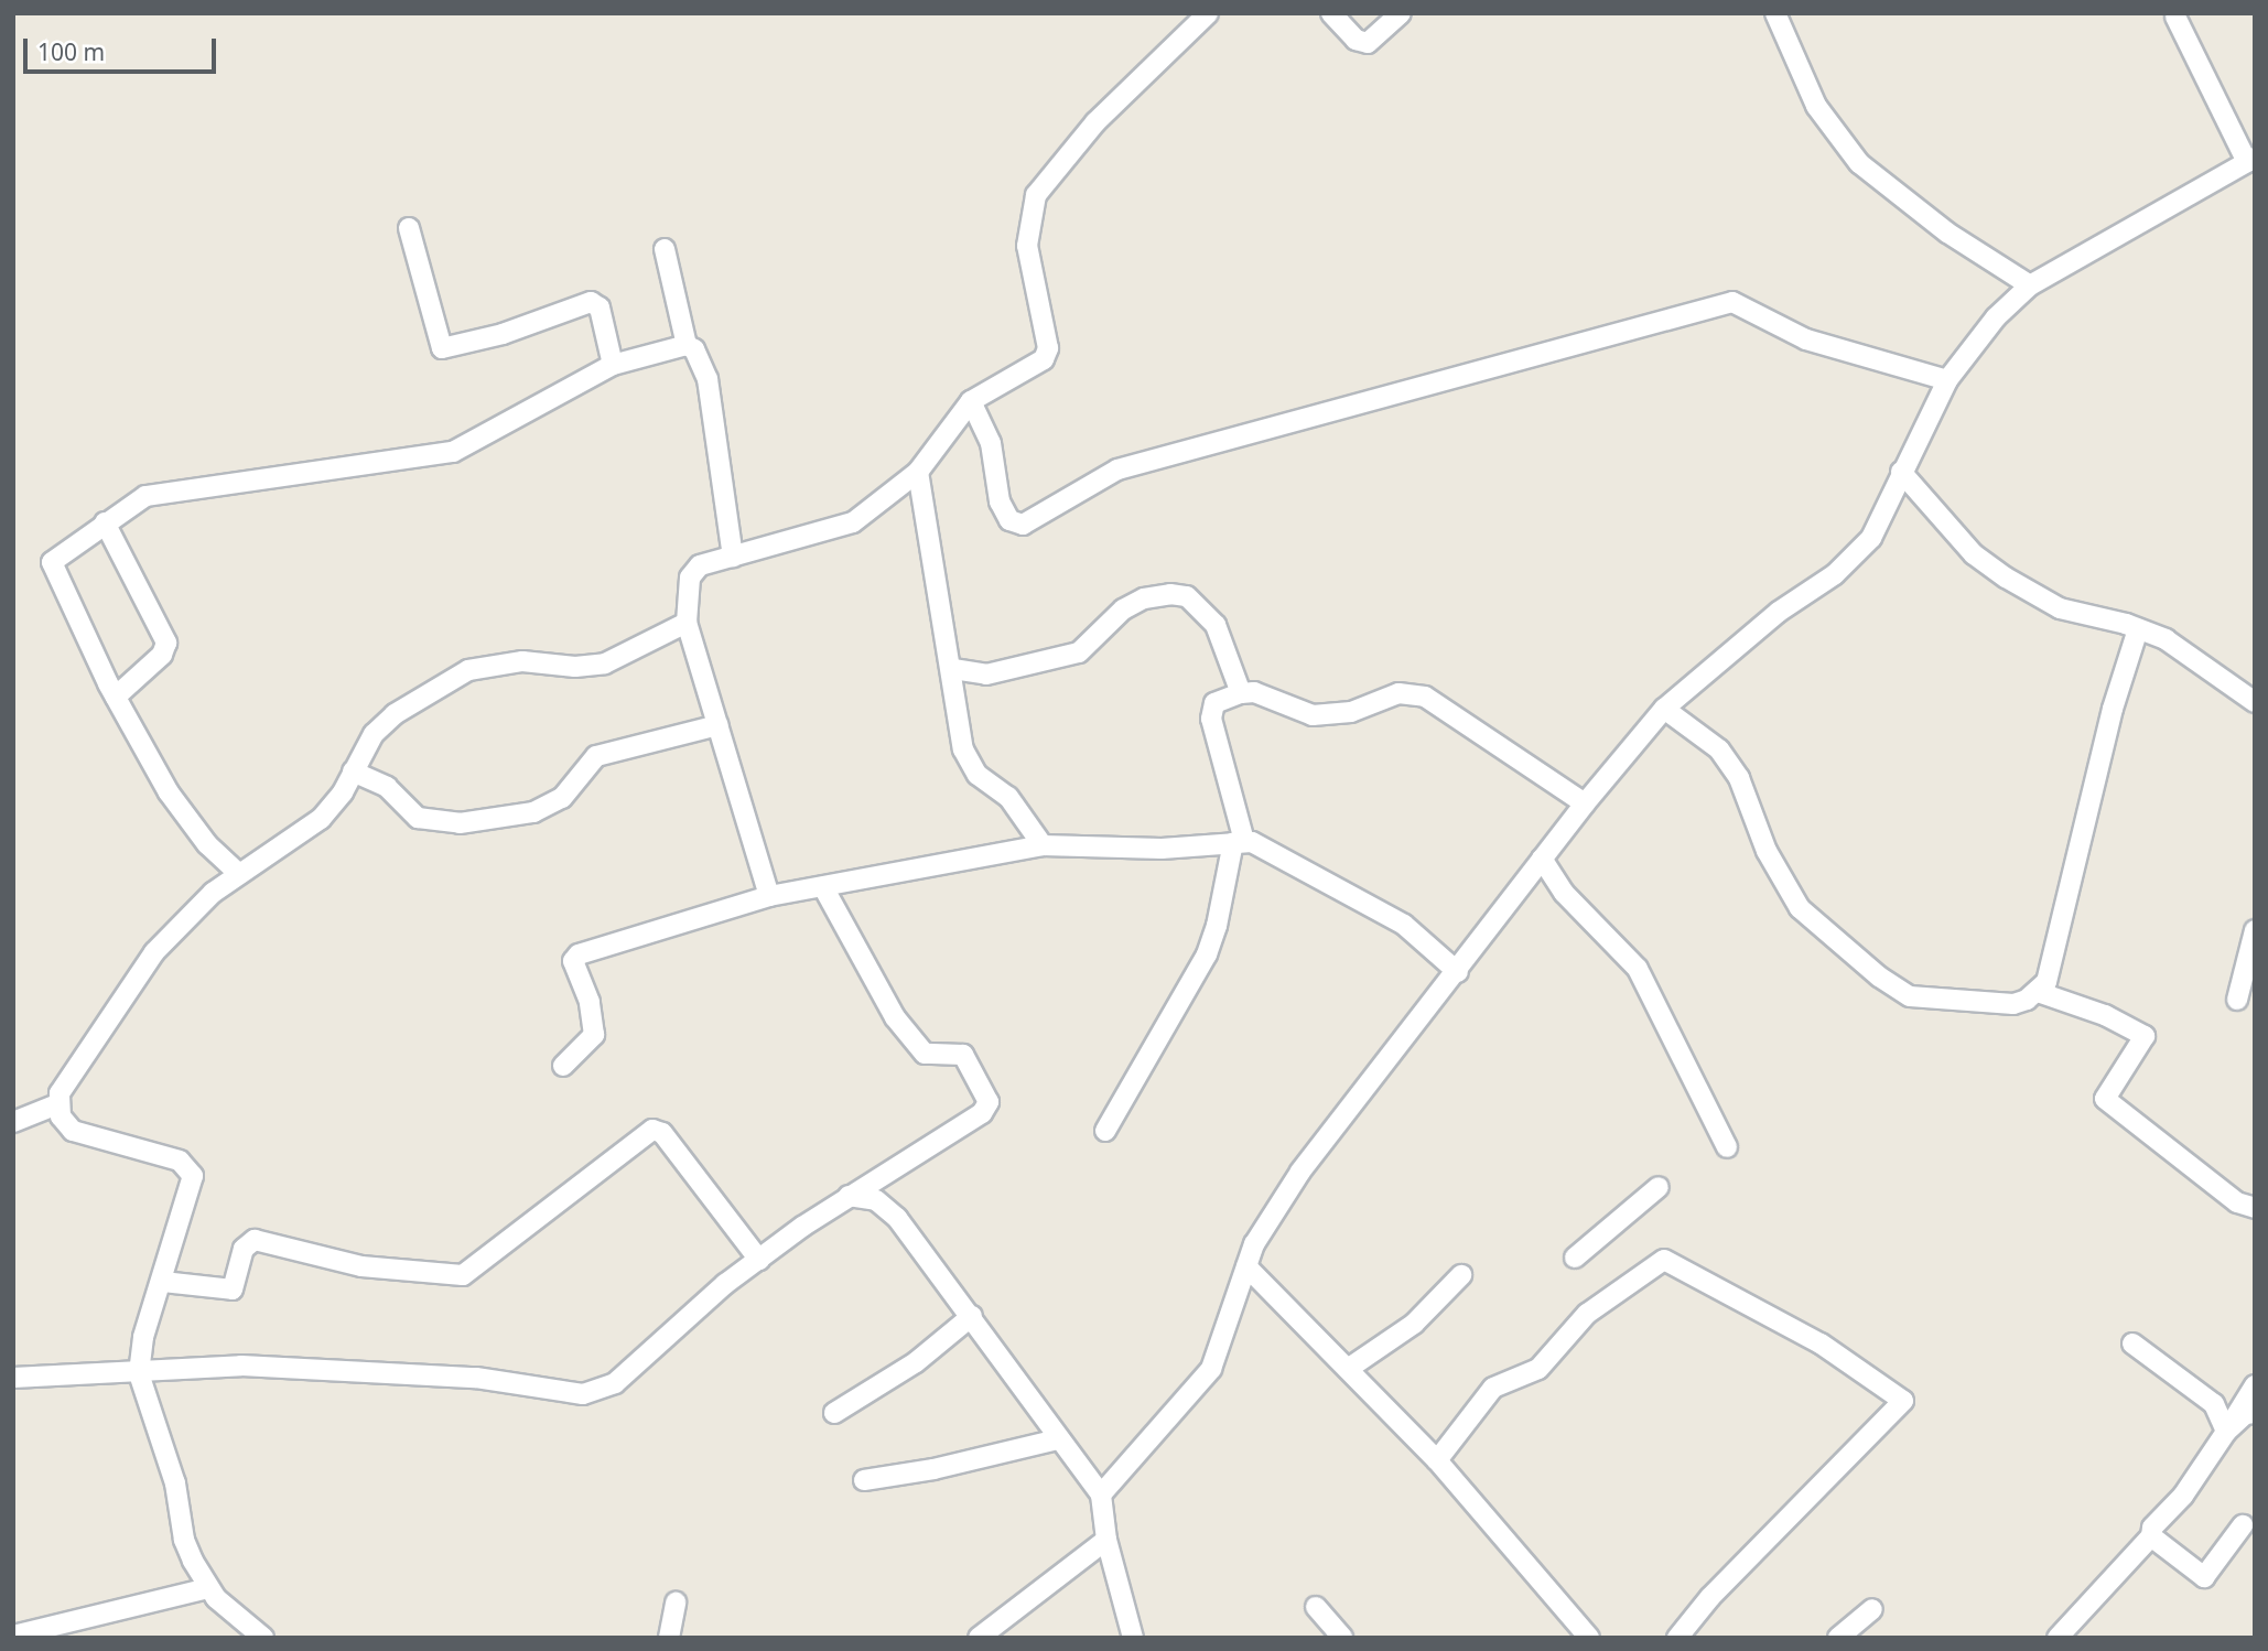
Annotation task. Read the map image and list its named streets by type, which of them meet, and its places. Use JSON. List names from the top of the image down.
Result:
{
  "scale_bar": "100 m"
}
